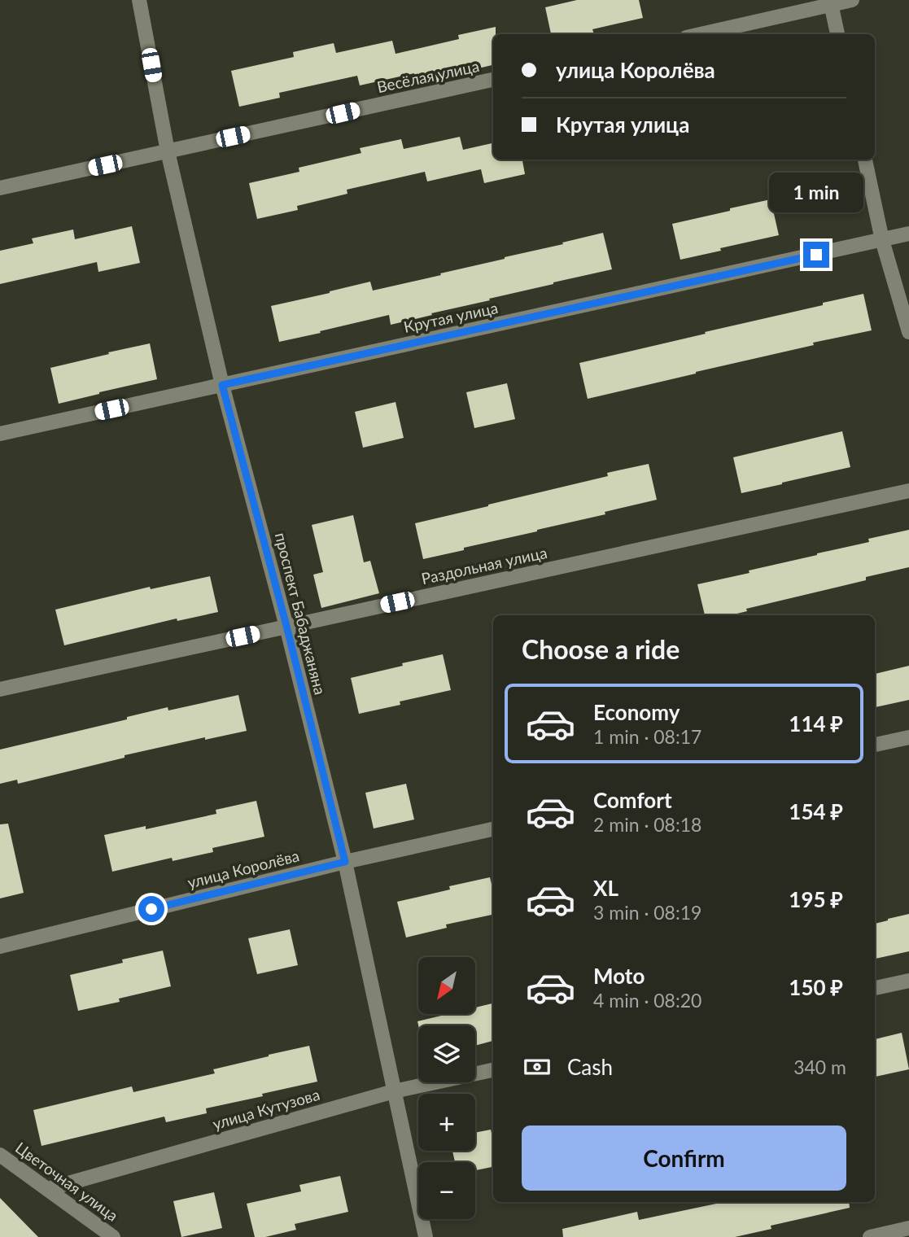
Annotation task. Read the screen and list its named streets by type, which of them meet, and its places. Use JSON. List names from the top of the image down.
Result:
{
  "streets": {
    "street": [
      "Весёлая улица",
      "Крутая улица",
      "Раздольная улица",
      "проспект Бабаджаняна",
      "улица Королёва",
      "улица Кутузова",
      "Цветочная улица"
    ]
  },
  "crossings": [
    ["Весёлая улица", "проспект Бабаджаняна"],
    ["Крутая улица", "проспект Бабаджаняна"],
    ["Раздольная улица", "проспект Бабаджаняна"],
    ["проспект Бабаджаняна", "улица Королёва"],
    ["проспект Бабаджаняна", "улица Кутузова"],
    ["улица Кутузова", "Цветочная улица"]
  ],
  "north": "bottom left",
  "page": {
    "banner": ["улица Королёва", "Крутая улица"],
    "bubble": "1 min",
    "heading": "Choose a ride",
    "list": [
      {
        "name": "Economy",
        "note": "1 min · 08:17",
        "value": "114 ₽"
      },
      {
        "name": "Comfort",
        "note": "2 min · 08:18",
        "value": "154 ₽"
      },
      {
        "name": "XL",
        "note": "3 min · 08:19",
        "value": "195 ₽"
      },
      {
        "name": "Moto",
        "note": "4 min · 08:20",
        "value": "150 ₽"
      }
    ],
    "map_buttons": ["+", "−"],
    "pay": ["Cash", "340 m"],
    "buttons": "Confirm"
  }
}
